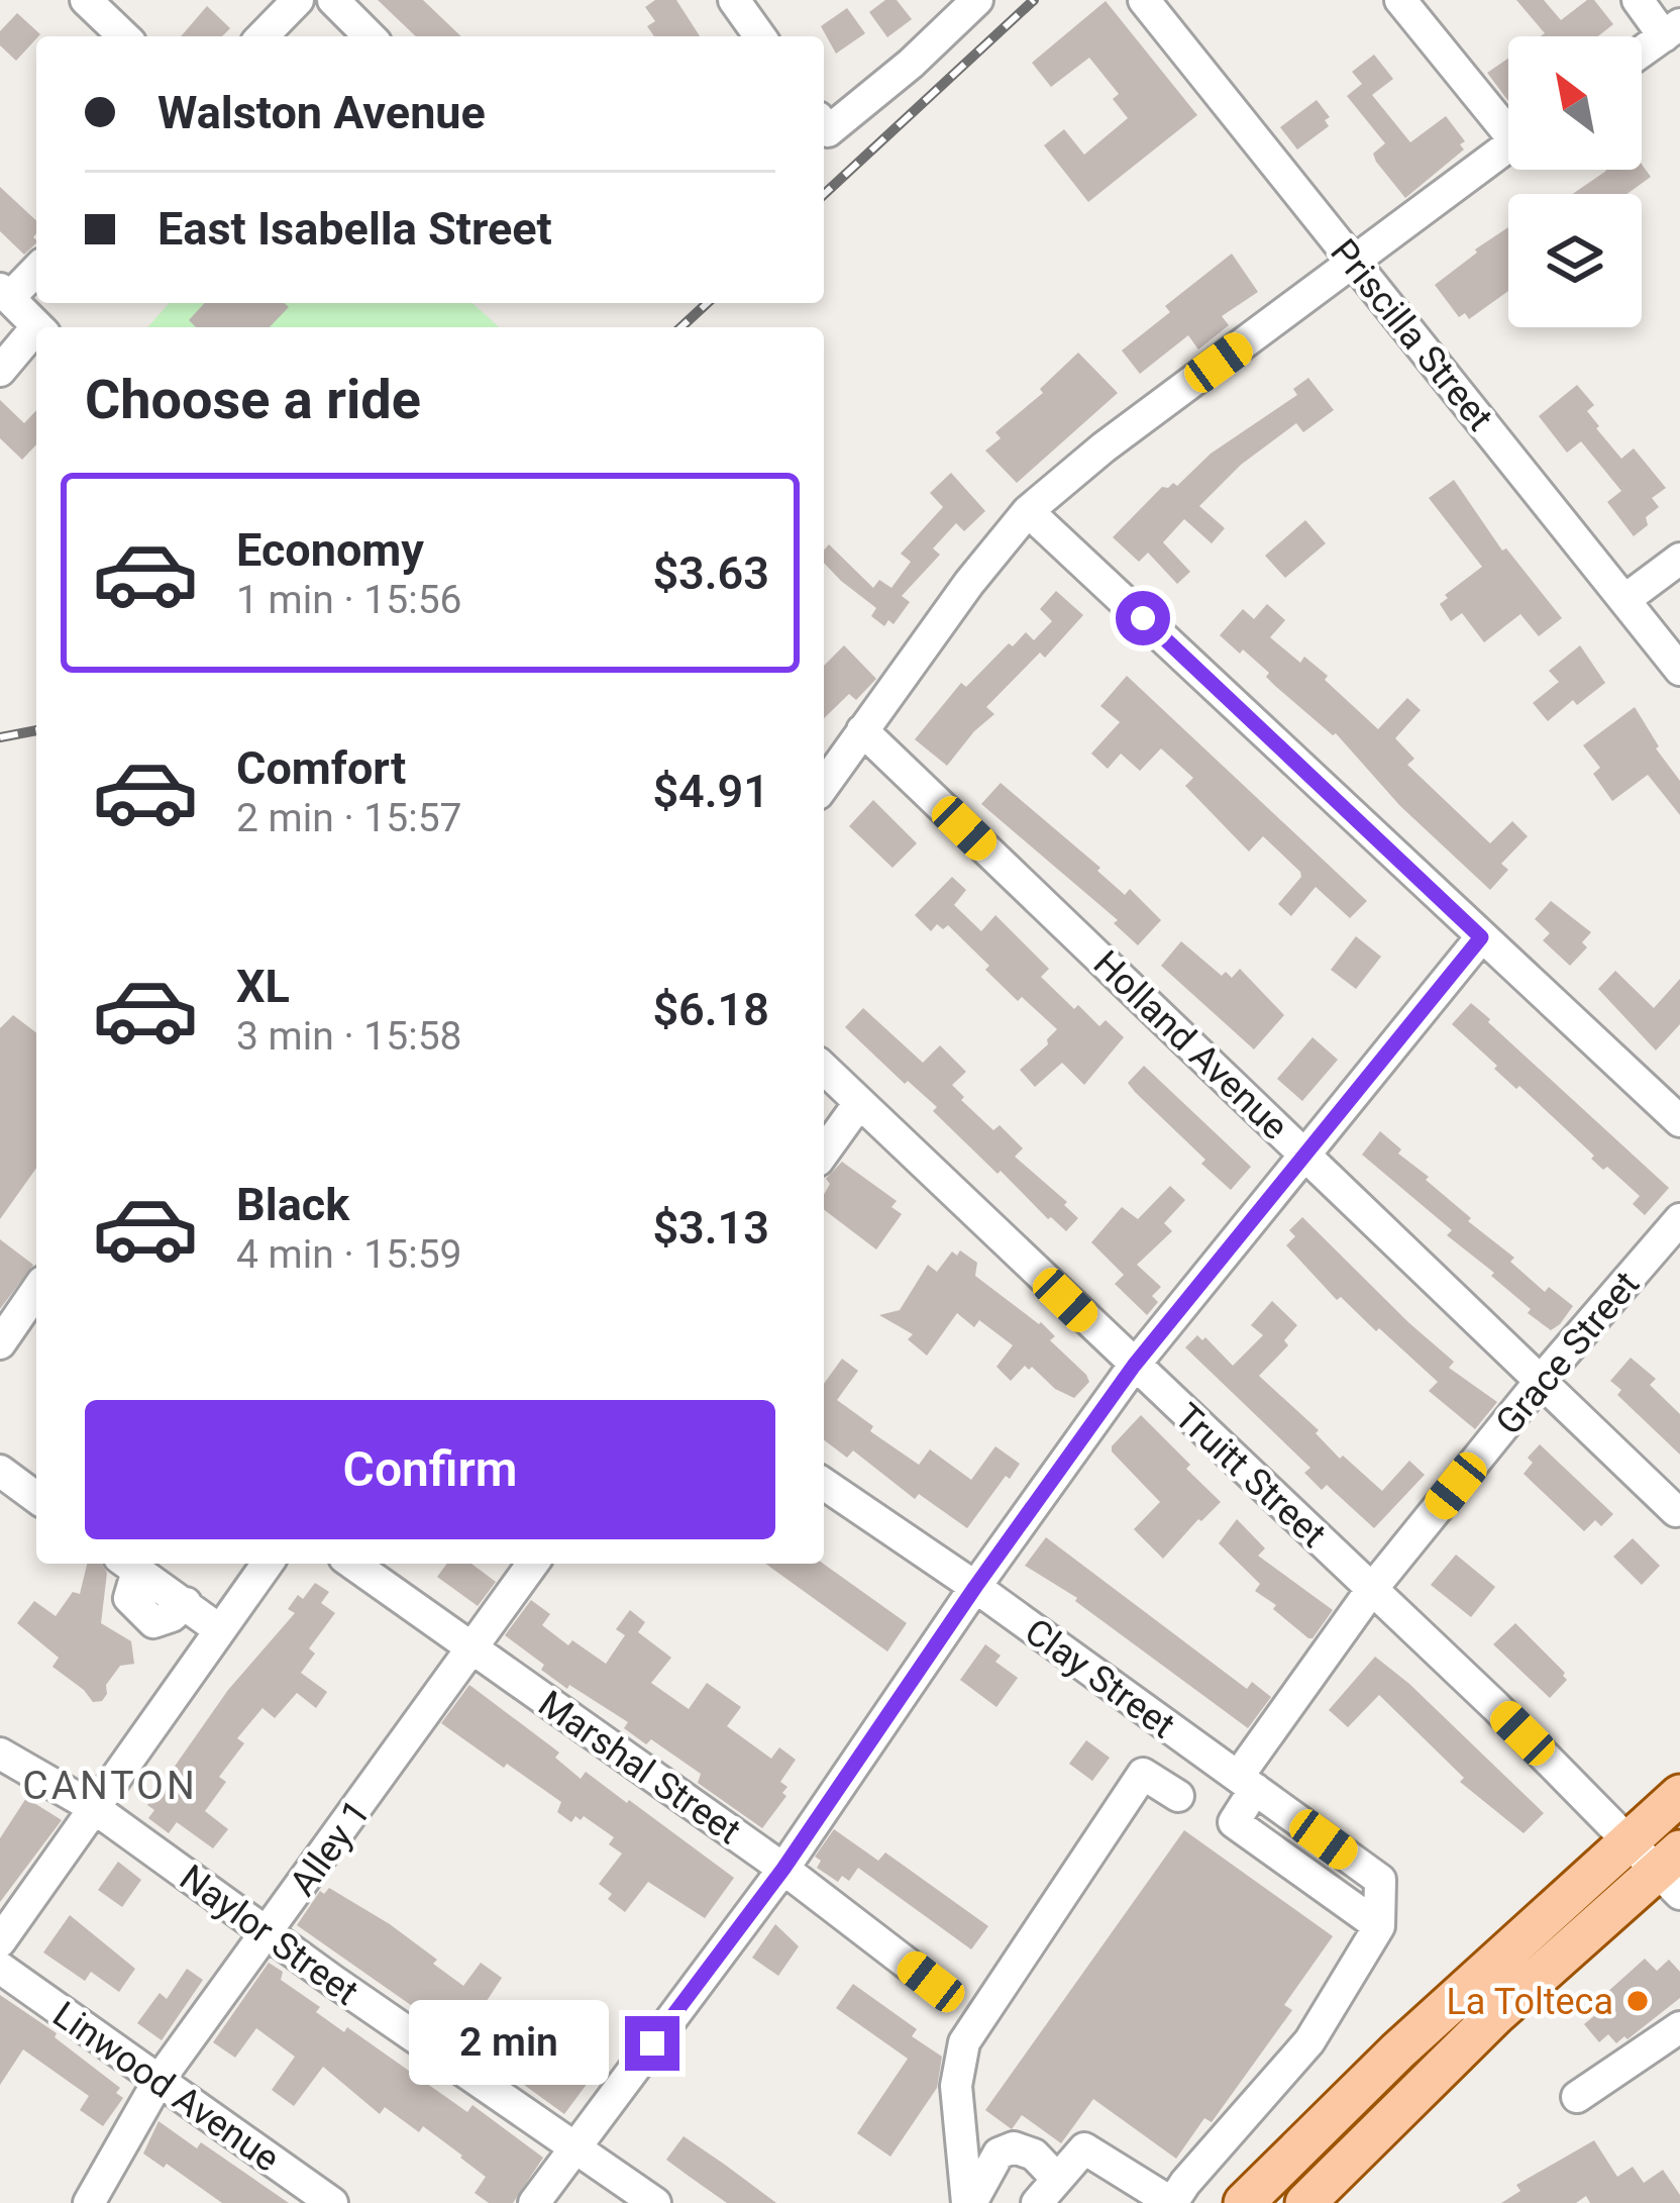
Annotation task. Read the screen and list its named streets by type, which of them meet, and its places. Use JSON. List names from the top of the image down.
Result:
{
  "streets": {
    "street": [
      "Priscilla Street",
      "Holland Avenue",
      "Grace Street",
      "Truitt Street",
      "Clay Street",
      "Marshal Street",
      "Alley 1",
      "Naylor Street",
      "Linwood Avenue"
    ]
  },
  "crossings": [
    ["Holland Avenue", "Grace Street"],
    ["Grace Street", "Truitt Street"],
    ["Grace Street", "Clay Street"],
    ["Marshal Street", "Alley 1"],
    ["Alley 1", "Naylor Street"],
    ["Alley 1", "Linwood Avenue"]
  ],
  "districts": ["CANTON"],
  "places": ["La Tolteca"],
  "north": "top left",
  "page": {
    "banner": ["Walston Avenue", "East Isabella Street"],
    "heading": "Choose a ride",
    "list": [
      {
        "name": "Economy",
        "note": "1 min · 15:56",
        "value": "$3.63"
      },
      {
        "name": "Comfort",
        "note": "2 min · 15:57",
        "value": "$4.91"
      },
      {
        "name": "XL",
        "note": "3 min · 15:58",
        "value": "$6.18"
      },
      {
        "name": "Black",
        "note": "4 min · 15:59",
        "value": "$3.13"
      }
    ],
    "buttons": "Confirm",
    "bubble": "2 min"
  }
}
